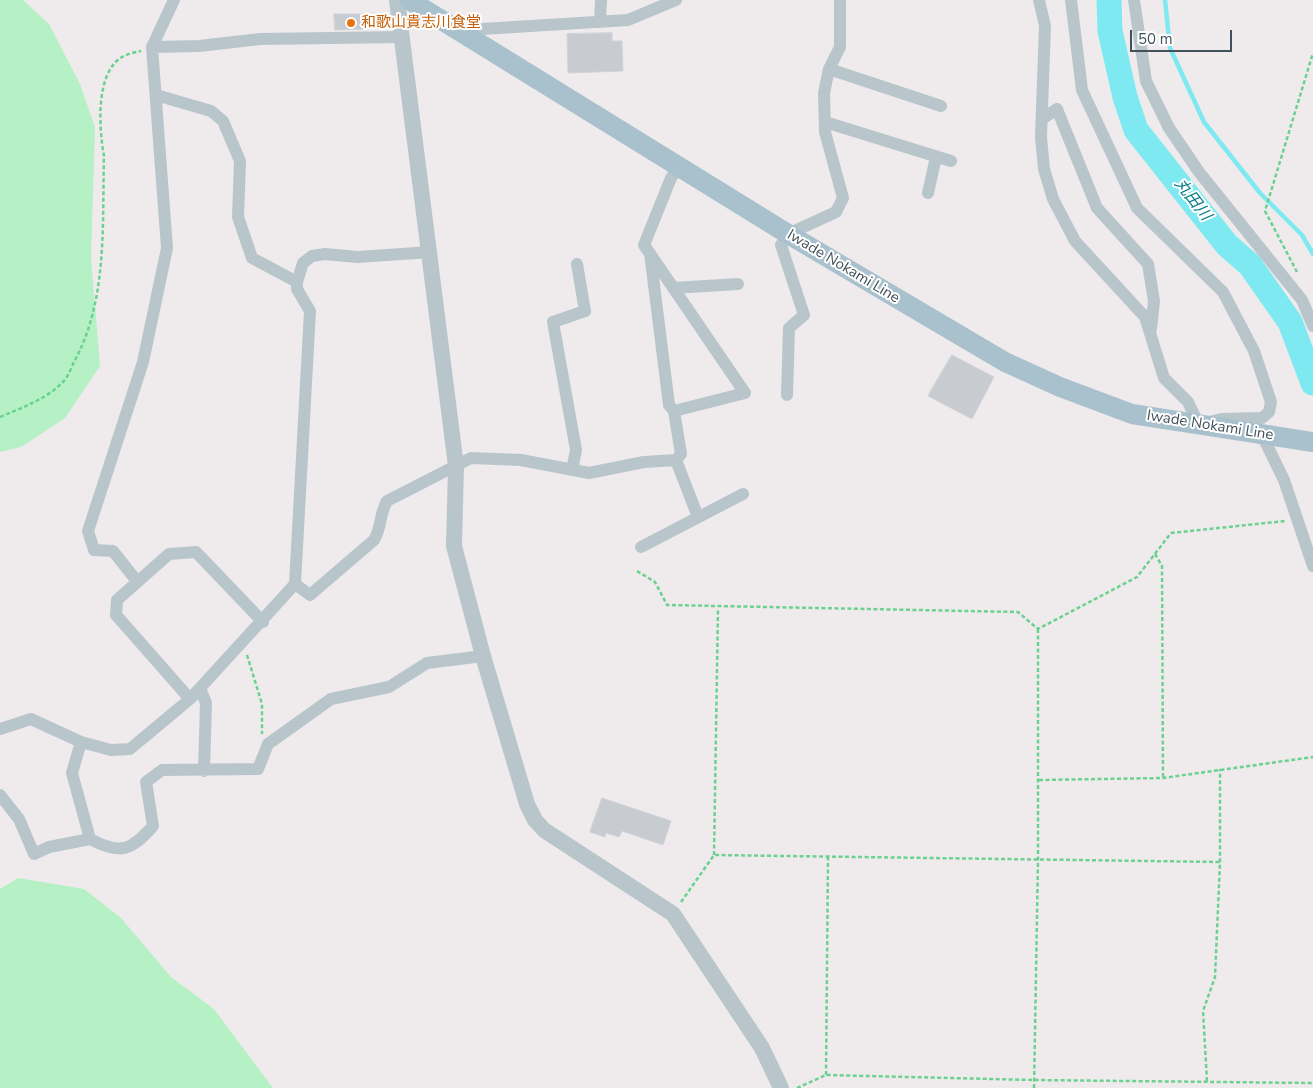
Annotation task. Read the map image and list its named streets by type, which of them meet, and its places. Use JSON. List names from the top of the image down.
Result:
{
  "streets": {
    "main road": ["Iwade Nokami Line"]
  },
  "water": ["丸田川"],
  "places": ["和歌山貴志川食堂"],
  "scale_bar": "50 m"
}
